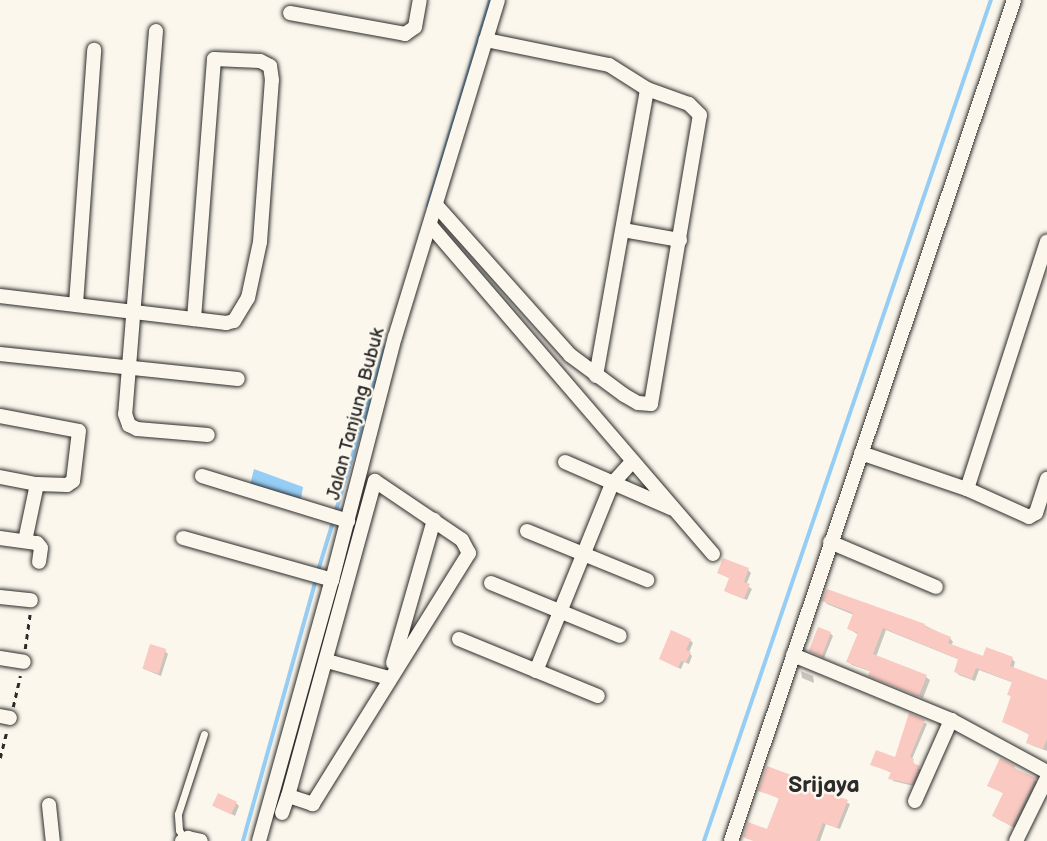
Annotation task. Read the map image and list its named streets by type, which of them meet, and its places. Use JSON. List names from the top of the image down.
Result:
{
  "streets": {
    "street": ["Jalan Tanjung Bubuk"]
  },
  "districts": ["Srijaya"]
}
